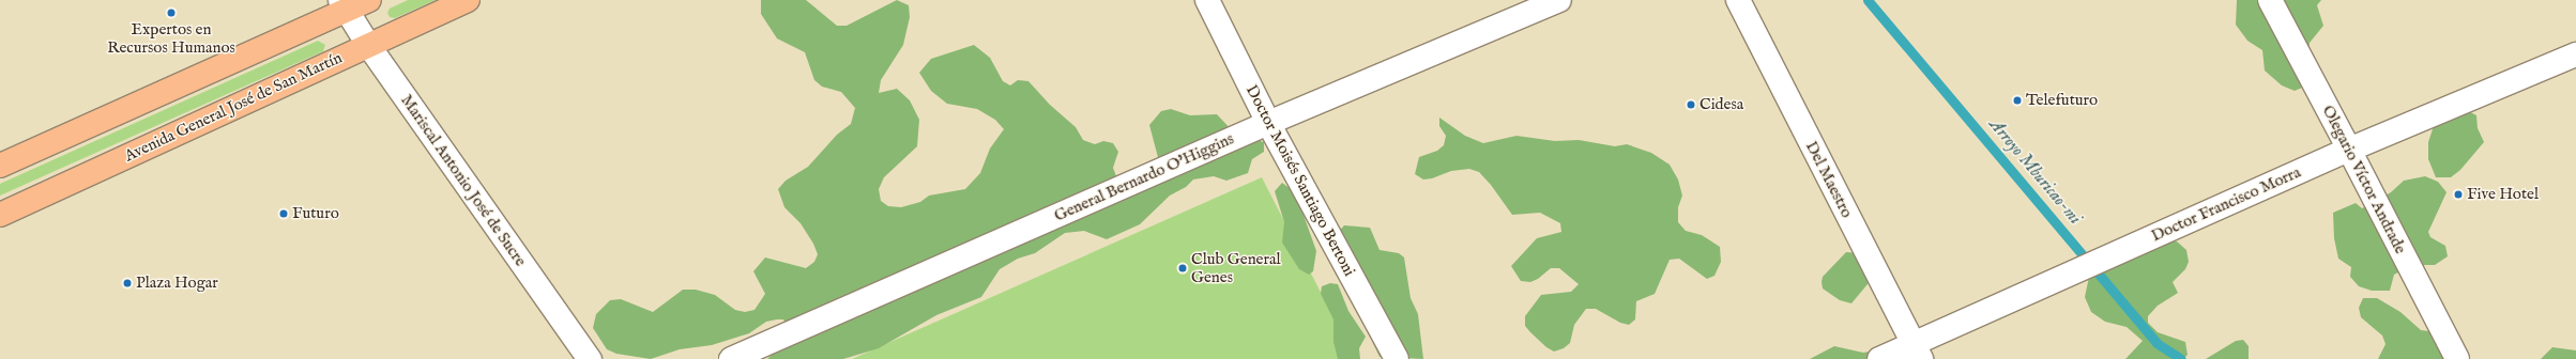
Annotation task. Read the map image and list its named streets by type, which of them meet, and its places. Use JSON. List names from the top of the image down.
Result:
{
  "streets": {
    "highway": ["Avenida General José de San Martín"],
    "street": [
      "General Bernardo O'Higgins",
      "Del Maestro",
      "Olegario Víctor Andrade",
      "Mariscal Antonio José de Sucre",
      "Doctor Moisés Santiago Bertoni",
      "Doctor Francisco Morra"
    ]
  },
  "crossings": [
    ["Avenida General José de San Martín", "Mariscal Antonio José de Sucre"],
    ["General Bernardo O'Higgins", "Doctor Moisés Santiago Bertoni"],
    ["Del Maestro", "Doctor Francisco Morra"],
    ["Olegario Víctor Andrade", "Doctor Francisco Morra"]
  ],
  "water": ["Arroyo Mburicao-mi"],
  "places": [
    "Expertos en Recursos Humanos",
    "Telefuturo",
    "Cidesa",
    "Five Hotel",
    "Futuro",
    "Club General Genes",
    "Plaza Hogar"
  ]
}
